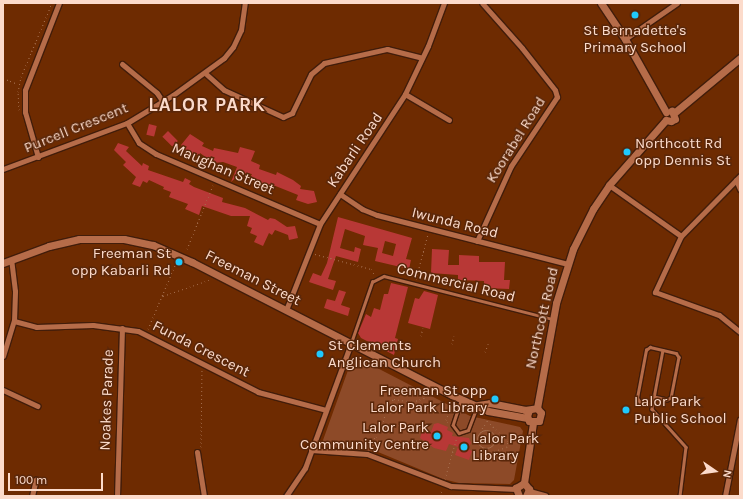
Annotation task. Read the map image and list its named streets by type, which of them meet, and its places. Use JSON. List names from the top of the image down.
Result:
{
  "streets": {
    "street": [
      "Purcell Crescent",
      "Koorabel Road",
      "Kabarli Road",
      "Maughan Street",
      "Iwunda Road",
      "Freeman Street",
      "Northcott Road",
      "Funda Crescent",
      "Noakes Parade"
    ],
    "lane": ["Commercial Road"]
  },
  "crossings": [
    ["Purcell Crescent", "Maughan Street"],
    ["Koorabel Road", "Iwunda Road"],
    ["Kabarli Road", "Maughan Street"],
    ["Kabarli Road", "Iwunda Road"],
    ["Kabarli Road", "Freeman Street"],
    ["Iwunda Road", "Northcott Road"],
    ["Freeman Street", "Commercial Road"],
    ["Freeman Street", "Northcott Road"],
    ["Commercial Road", "Northcott Road"],
    ["Funda Crescent", "Noakes Parade"]
  ],
  "districts": ["LALOR PARK"],
  "places": [
    "St Bernadette's Primary School",
    "Northcott Rd opp Dennis St",
    "Freeman St opp Kabarli Rd",
    "St Clements Anglican Church",
    "Freeman St opp Lalor Park Library",
    "Lalor Park Public School",
    "Lalor Park Community Centre",
    "Lalor Park Library"
  ],
  "scale_bar": "100 m",
  "north": "right"
}
